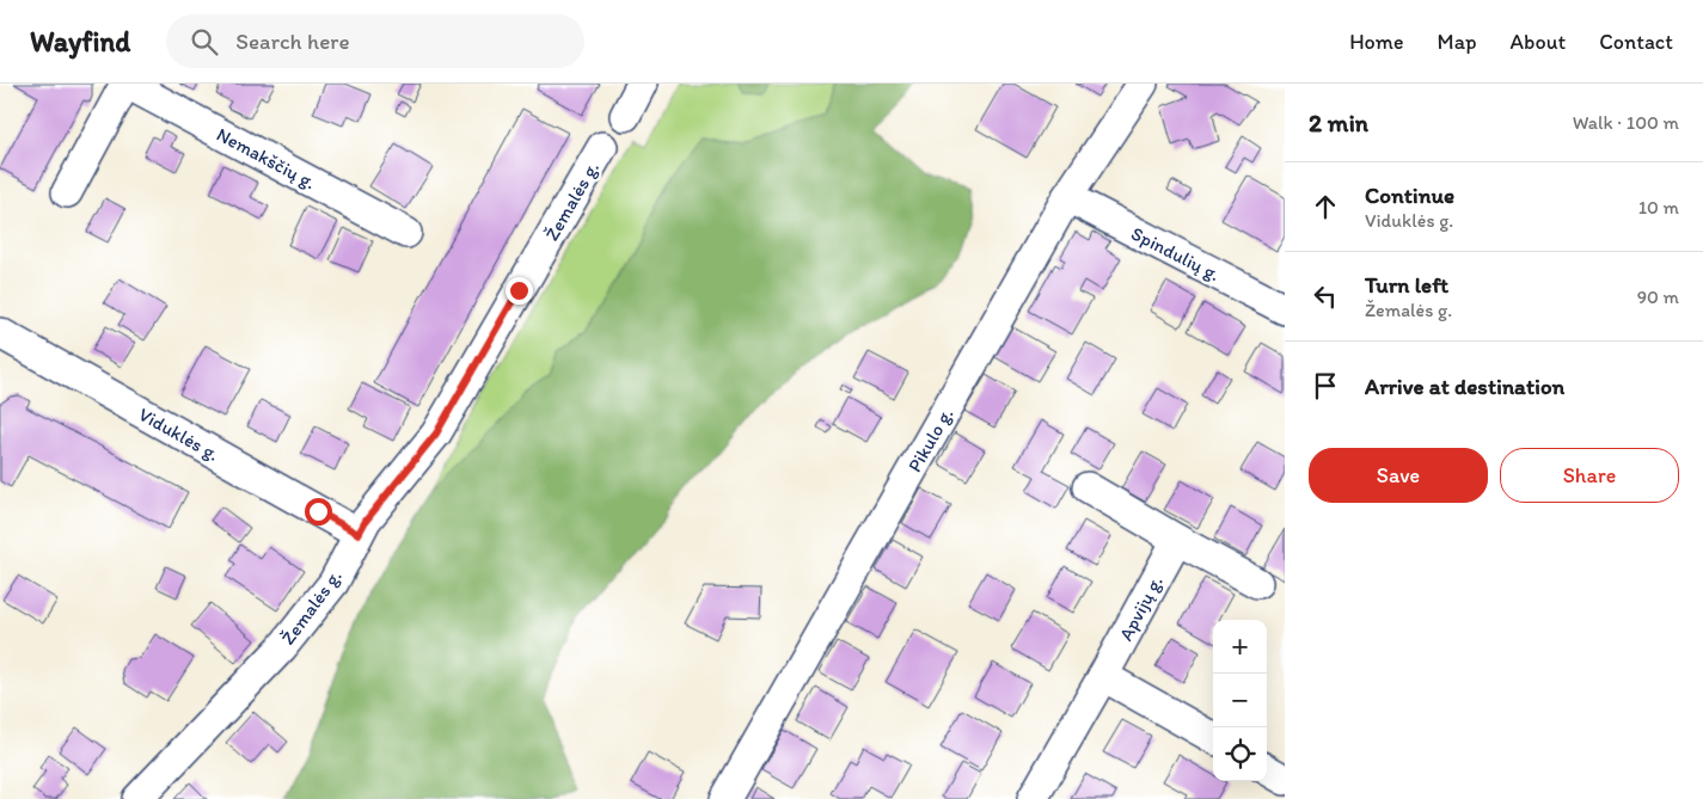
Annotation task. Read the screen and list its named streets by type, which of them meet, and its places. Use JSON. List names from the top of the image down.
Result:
{
  "streets": {
    "street": [
      "Nemakščių g.",
      "Žemalės g.",
      "Spindulių g.",
      "Viduklės g.",
      "Pikulo g.",
      "Apvijų g."
    ]
  },
  "crossings": [
    ["Žemalės g.", "Viduklės g."],
    ["Spindulių g.", "Pikulo g."]
  ],
  "page": {
    "header": "Wayfind",
    "search": "Search here",
    "nav": [
      "Home",
      "Map",
      "About",
      "Contact"
    ],
    "heading": ["2 min", "Walk · 100 m"],
    "list": [
      ["Continue", "Viduklės g.", "10 m"],
      ["Turn left", "Žemalės g.", "90 m"],
      "Arrive at destination"
    ],
    "buttons": ["Save", "Share"],
    "map_buttons": ["+", "−"]
  }
}
